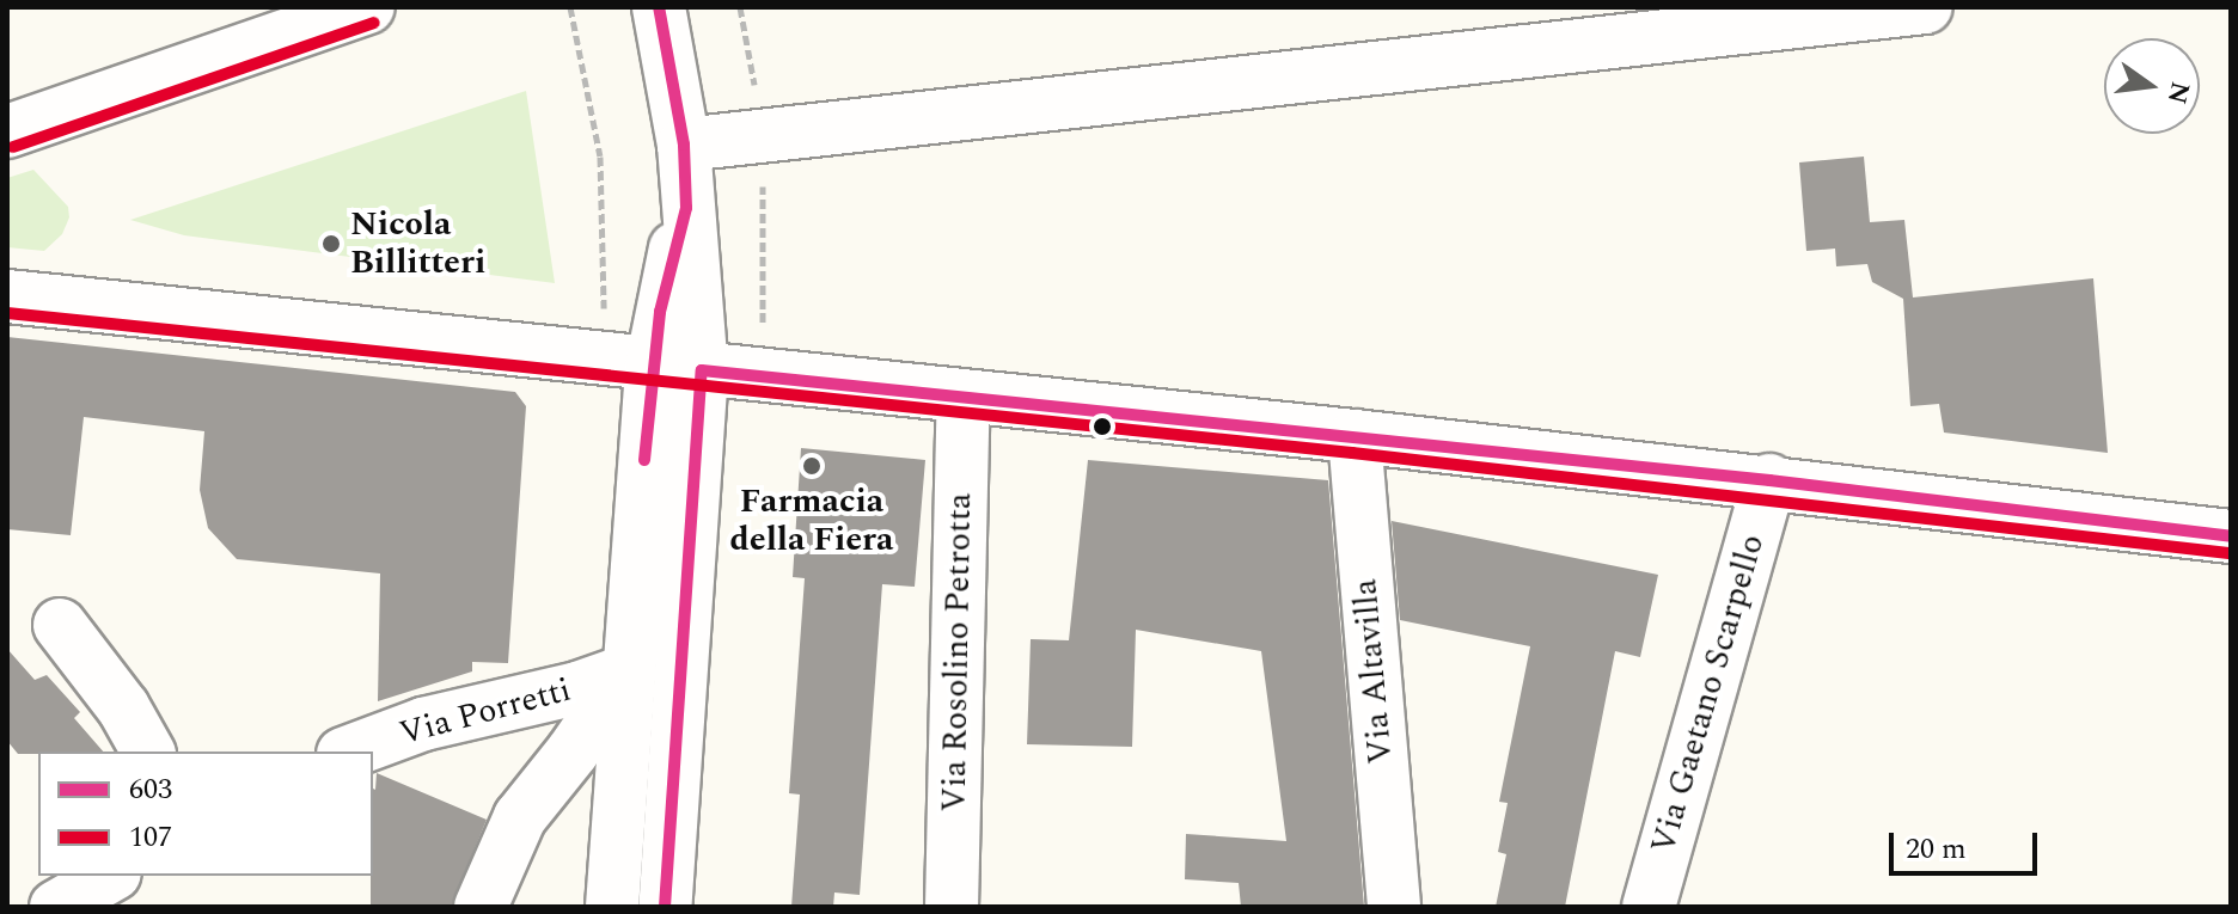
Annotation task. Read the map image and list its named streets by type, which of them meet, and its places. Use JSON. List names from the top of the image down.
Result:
{
  "streets": {
    "street": [
      "Via Rosolino Petrotta",
      "Via Altavilla",
      "Via Gaetano Scarpello",
      "Via Porretti"
    ]
  },
  "places": ["Nicola Billitteri", "Farmacia della Fiera"],
  "lines": ["transit line 603", "transit line 107"],
  "legend": ["603", "107"],
  "scale_bar": "20 m",
  "north": "right"
}
